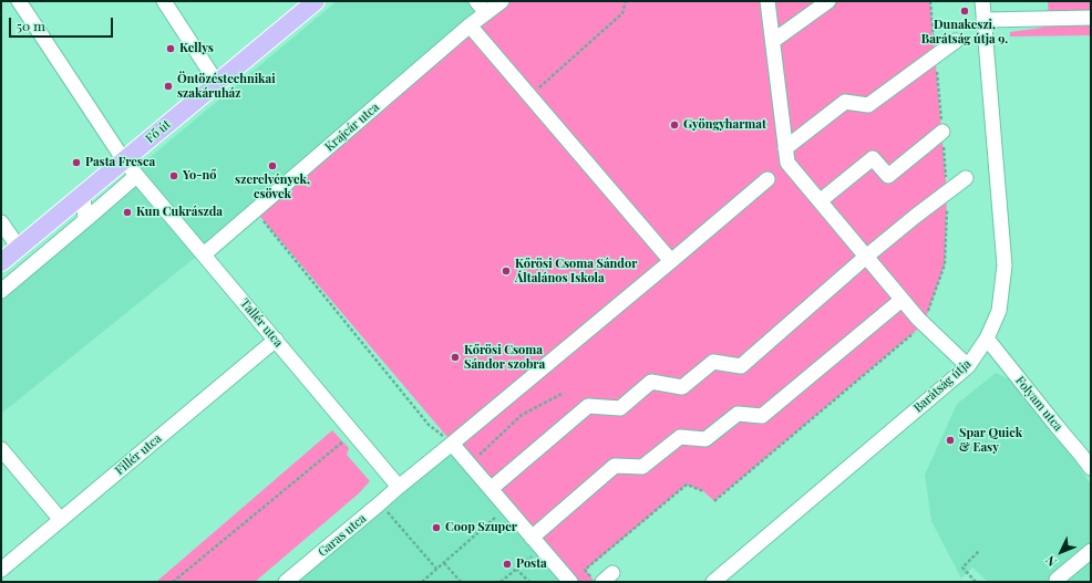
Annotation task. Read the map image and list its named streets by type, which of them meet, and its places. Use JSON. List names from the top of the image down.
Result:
{
  "streets": {
    "main road": ["Fő út"],
    "street": [
      "Krajcár utca",
      "Tallér utca",
      "Barátság útja",
      "Folyam utca",
      "Fillér utca",
      "Garas utca"
    ]
  },
  "crossings": [
    ["Krajcár utca", "Tallér utca"],
    ["Fő út", "Tallér utca"],
    ["Tallér utca", "Fillér utca"],
    ["Tallér utca", "Garas utca"],
    ["Barátság útja", "Folyam utca"]
  ],
  "places": [
    "Dunakeszi, Barátság útja 9.",
    "Kellys",
    "Öntözéstechnikai szakáruház",
    "Gyöngyharmat",
    "Pasta Fresca",
    "szerelvények, csövek",
    "Yo-nő",
    "Kun Cukrászda",
    "Kőrösi Csoma Sándor Általános Iskola",
    "Kőrösi Csoma Sándor szobra",
    "Spar Quick & Easy",
    "Coop Szuper",
    "Posta"
  ],
  "scale_bar": "50 m",
  "north": "bottom left"
}
